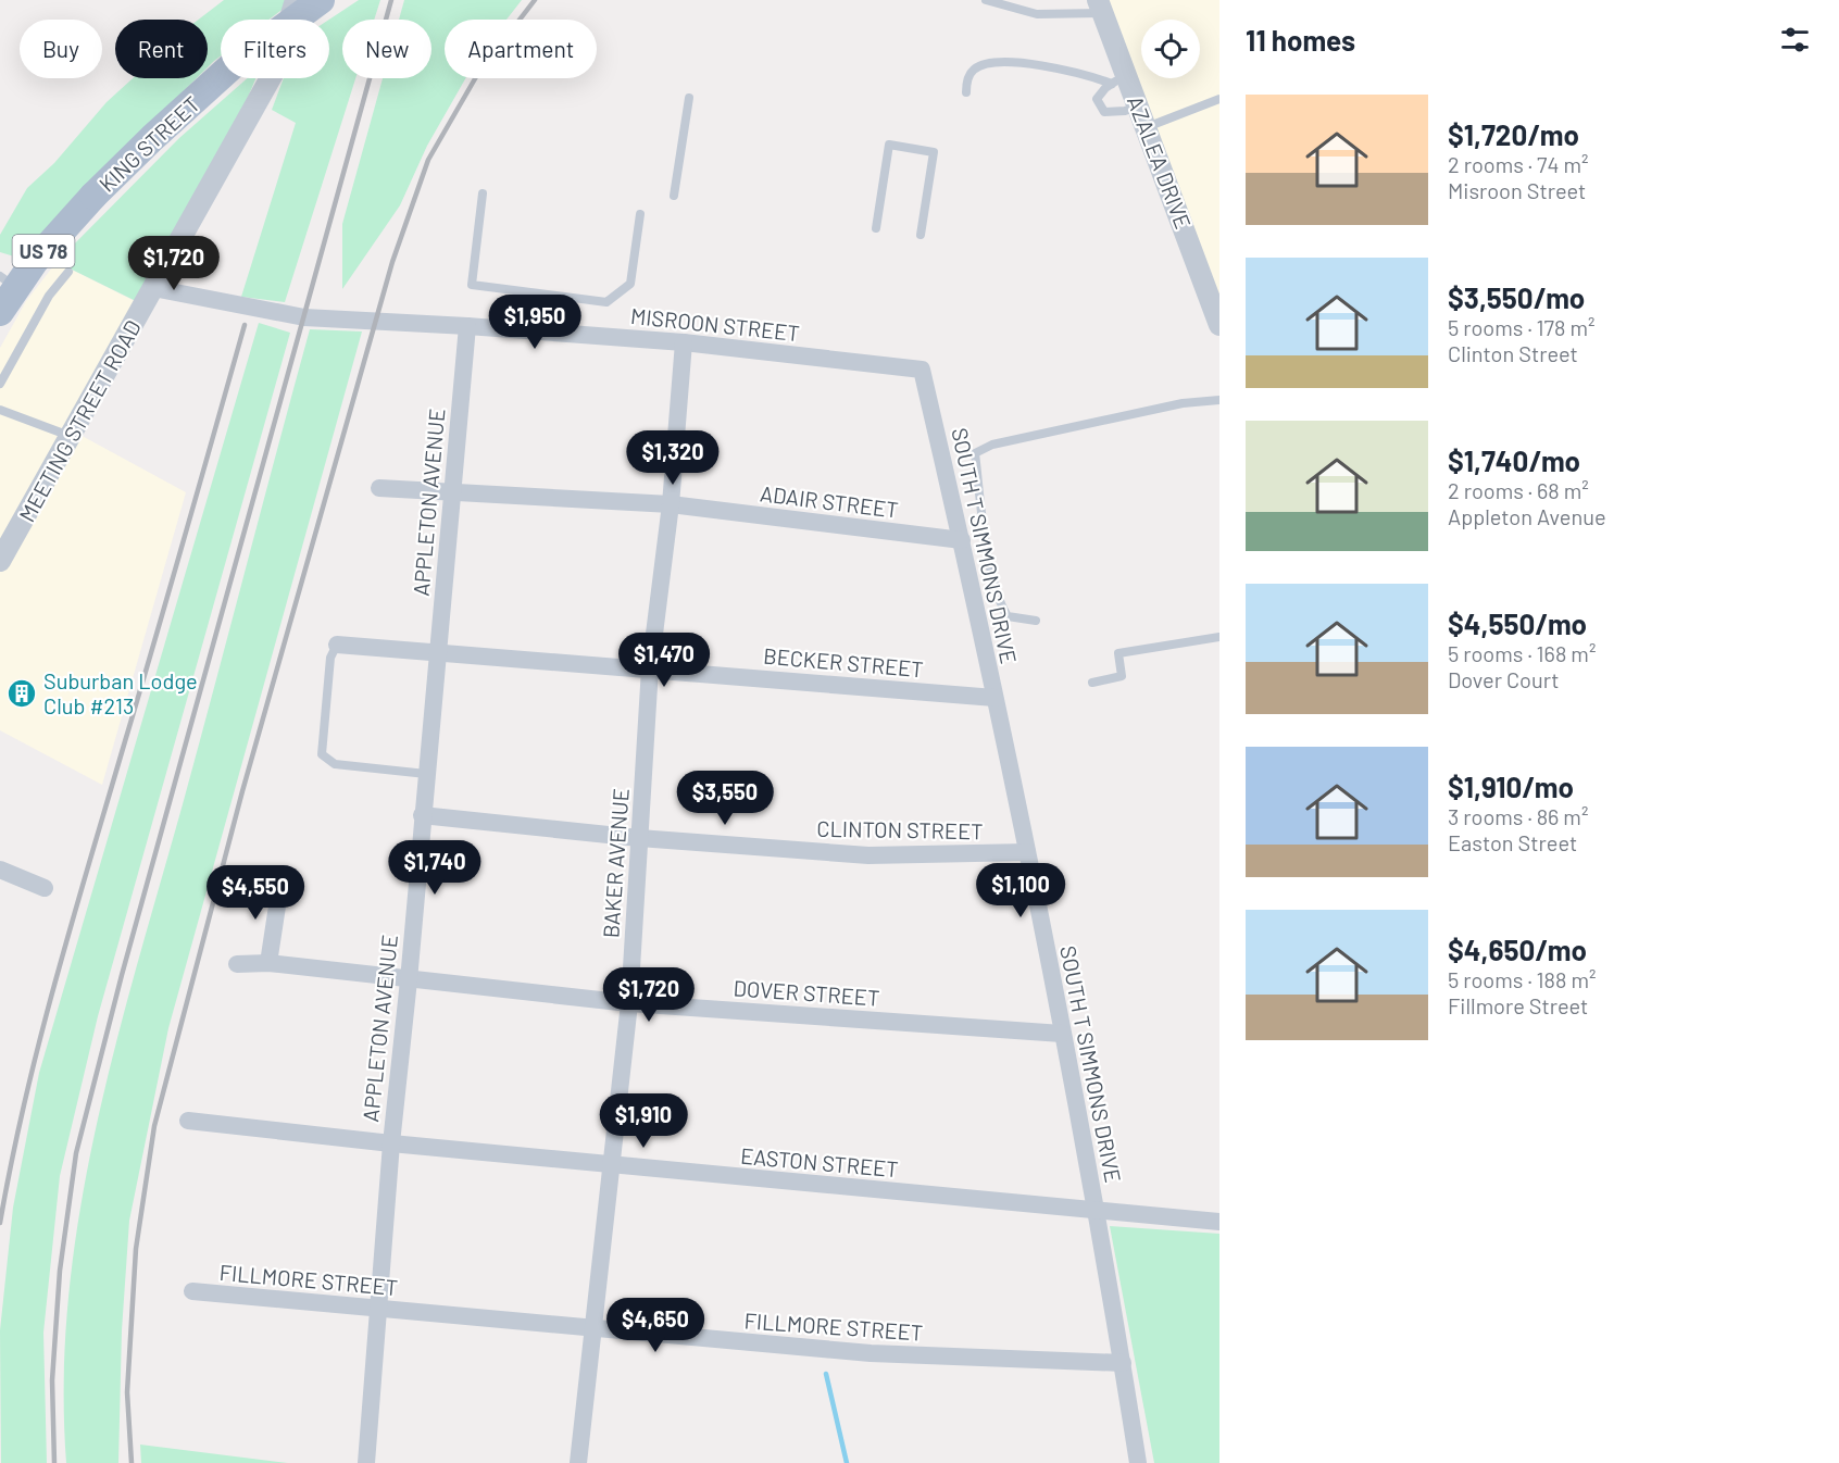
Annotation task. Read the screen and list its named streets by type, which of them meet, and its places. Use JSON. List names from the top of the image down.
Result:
{
  "streets": {
    "main road": ["KING STREET", "US 78"],
    "street": [
      "AZALEA DRIVE",
      "MISROON STREET",
      "MEETING STREET ROAD",
      "ADAIR STREET",
      "APPLETON AVENUE",
      "SOUTH T SIMMONS DRIVE",
      "BECKER STREET",
      "CLINTON STREET",
      "BAKER AVENUE",
      "DOVER STREET",
      "EASTON STREET",
      "FILLMORE STREET"
    ]
  },
  "crossings": [
    ["MISROON STREET", "MEETING STREET ROAD"],
    ["MISROON STREET", "APPLETON AVENUE"],
    ["MISROON STREET", "SOUTH T SIMMONS DRIVE"],
    ["MISROON STREET", "BAKER AVENUE"],
    ["ADAIR STREET", "APPLETON AVENUE"],
    ["ADAIR STREET", "SOUTH T SIMMONS DRIVE"],
    ["ADAIR STREET", "BAKER AVENUE"],
    ["APPLETON AVENUE", "BECKER STREET"],
    ["APPLETON AVENUE", "CLINTON STREET"],
    ["APPLETON AVENUE", "DOVER STREET"],
    ["APPLETON AVENUE", "EASTON STREET"],
    ["APPLETON AVENUE", "FILLMORE STREET"],
    ["SOUTH T SIMMONS DRIVE", "BECKER STREET"],
    ["SOUTH T SIMMONS DRIVE", "CLINTON STREET"],
    ["SOUTH T SIMMONS DRIVE", "DOVER STREET"],
    ["SOUTH T SIMMONS DRIVE", "EASTON STREET"],
    ["SOUTH T SIMMONS DRIVE", "FILLMORE STREET"],
    ["BECKER STREET", "BAKER AVENUE"],
    ["CLINTON STREET", "BAKER AVENUE"],
    ["BAKER AVENUE", "DOVER STREET"],
    ["BAKER AVENUE", "EASTON STREET"],
    ["BAKER AVENUE", "FILLMORE STREET"]
  ],
  "places": {
    "building": ["Suburban Lodge Club #213"]
  },
  "page": {
    "heading": "11 homes",
    "chip": [
      "Buy",
      "Rent",
      "Filters",
      "New",
      "Apartment"
    ],
    "list": [
      {
        "name": "$1,720/mo",
        "note": "2 rooms · 74 m² · Misroon Street"
      },
      {
        "name": "$3,550/mo",
        "note": "5 rooms · 178 m² · Clinton Street"
      },
      {
        "name": "$1,740/mo",
        "note": "2 rooms · 68 m² · Appleton Avenue"
      },
      {
        "name": "$4,550/mo",
        "note": "5 rooms · 168 m² · Dover Court"
      },
      {
        "name": "$1,910/mo",
        "note": "3 rooms · 86 m² · Easton Street"
      },
      {
        "name": "$4,650/mo",
        "note": "5 rooms · 188 m² · Fillmore Street"
      }
    ],
    "price": [
      "$1,720",
      "$1,950",
      "$1,320",
      "$1,470",
      "$3,550",
      "$1,740",
      "$1,100",
      "$4,550",
      "$1,720",
      "$1,910",
      "$4,650"
    ]
  }
}
